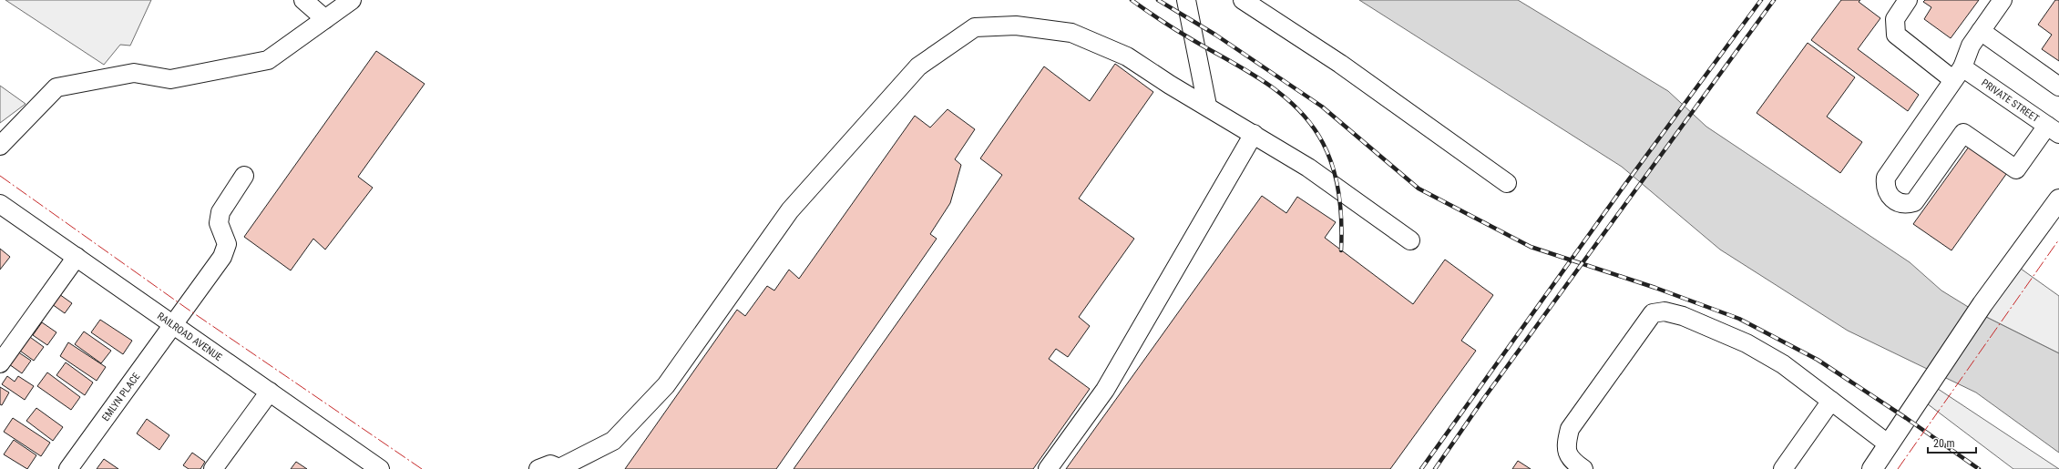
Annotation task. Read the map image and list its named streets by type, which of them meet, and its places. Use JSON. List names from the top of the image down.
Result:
{
  "streets": {
    "street": ["PRIVATE STREET", "RAILROAD AVENUE", "EMLYN PLACE"]
  },
  "crossings": [
    ["RAILROAD AVENUE", "EMLYN PLACE"]
  ],
  "scale_bar": "20 m"
}
